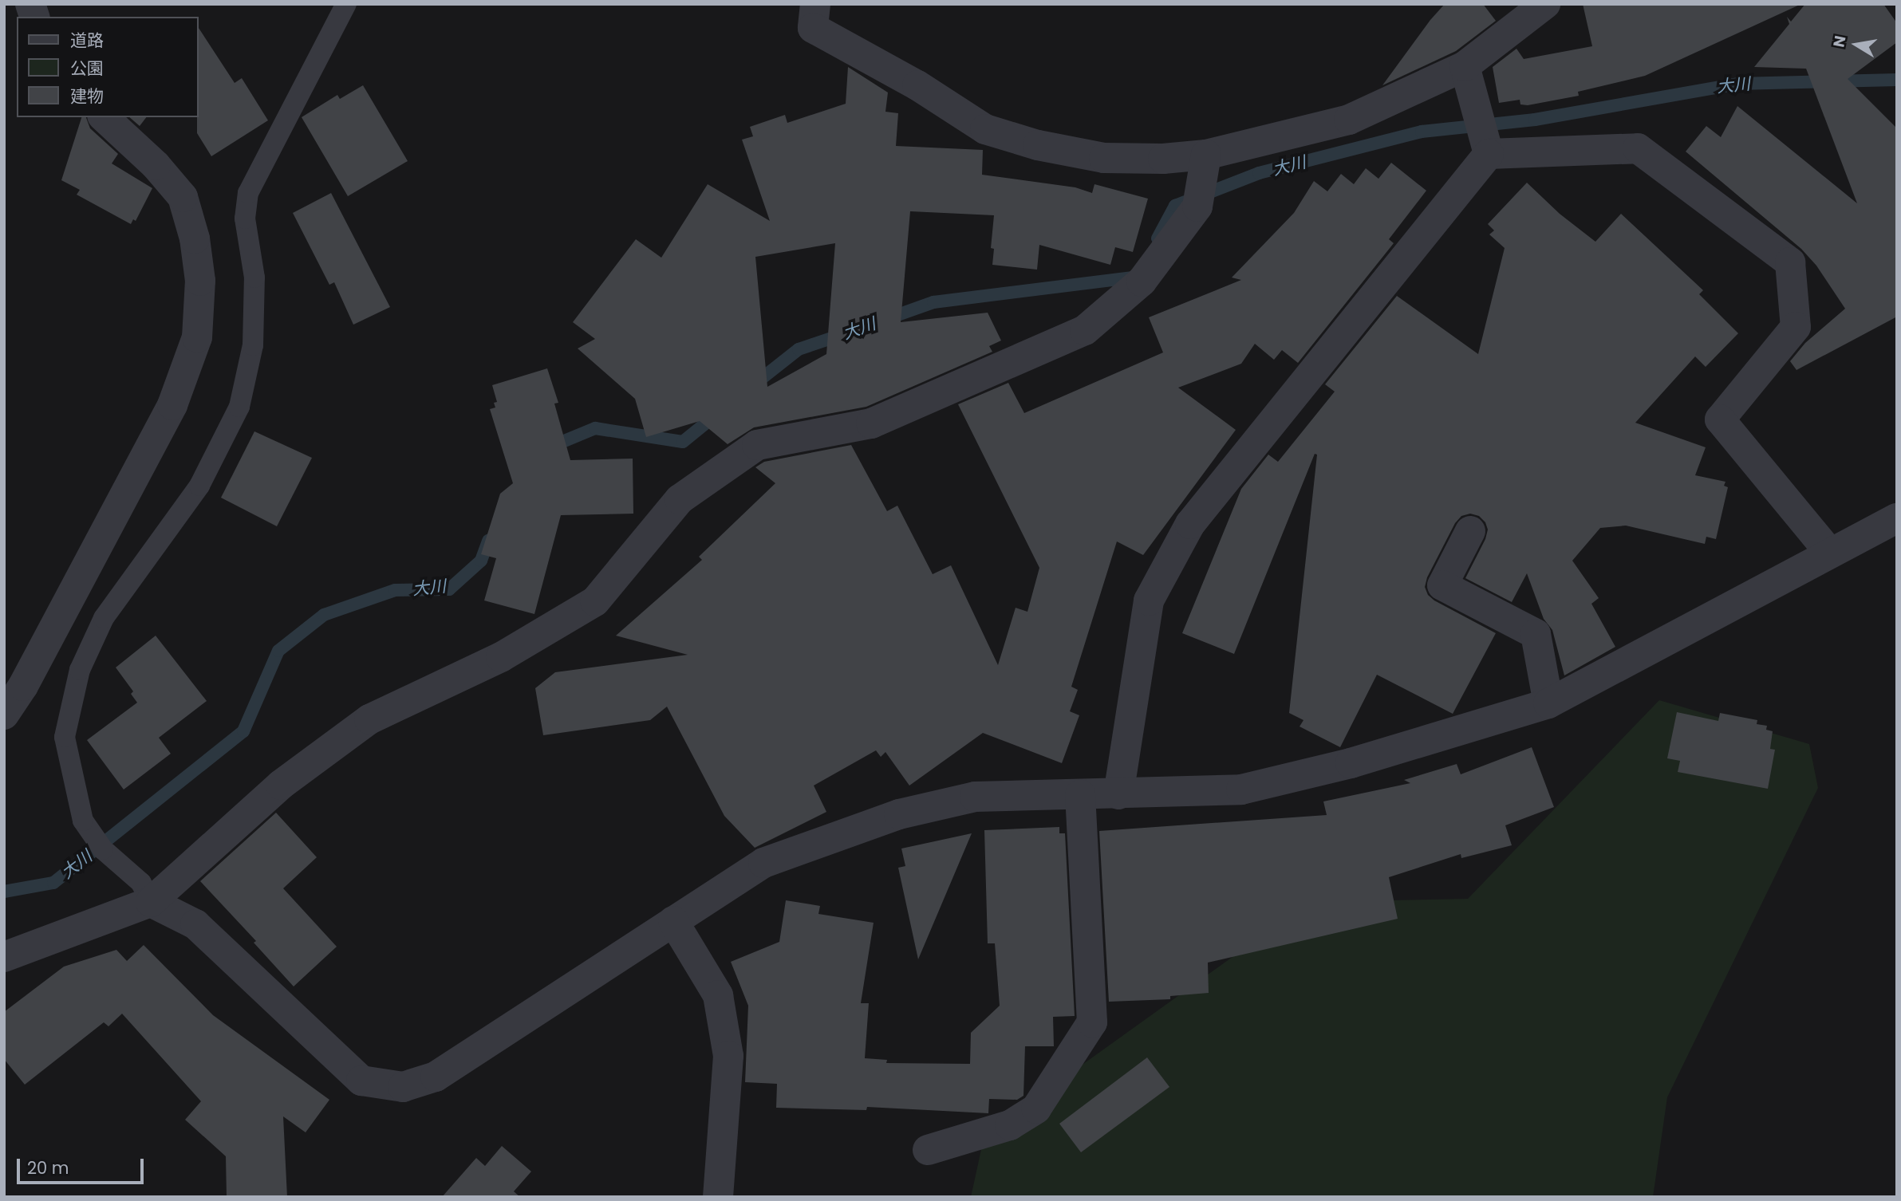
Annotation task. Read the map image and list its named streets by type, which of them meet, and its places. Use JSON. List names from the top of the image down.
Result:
{
  "water": ["大川"],
  "legend": ["道路", "公園", "建物"],
  "scale_bar": "20 m",
  "north": "left"
}
